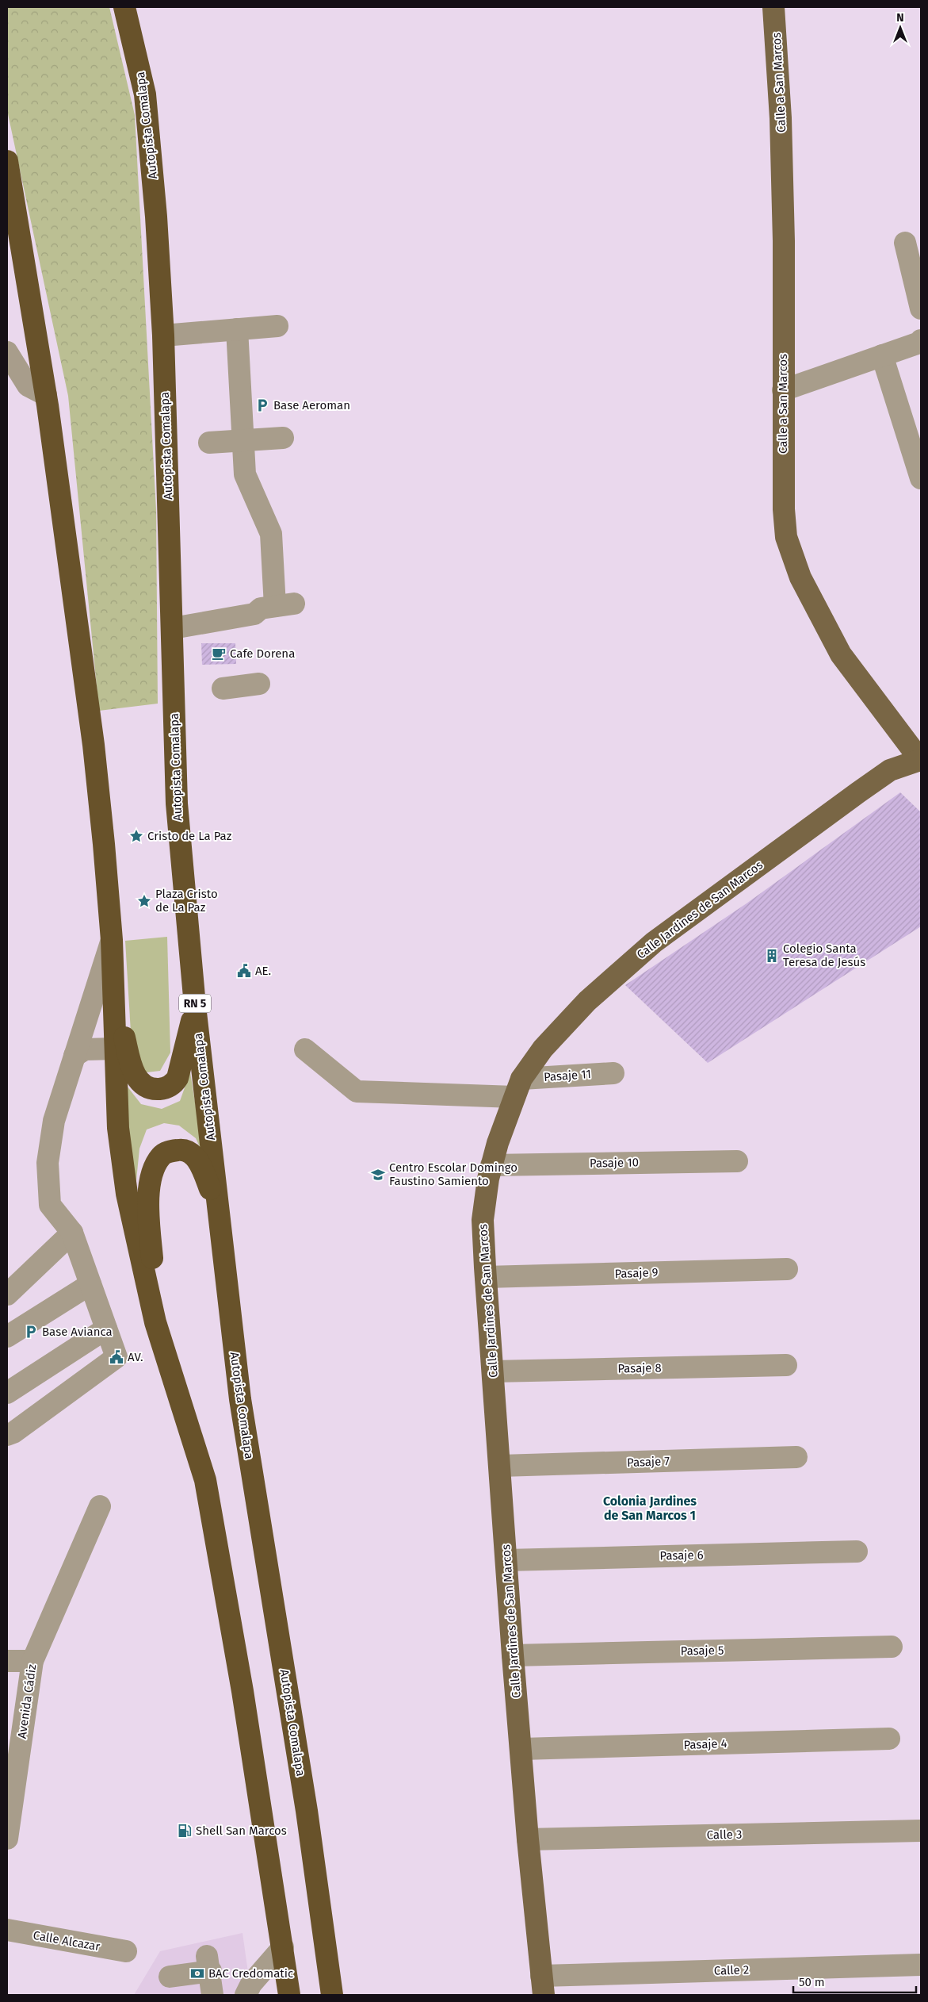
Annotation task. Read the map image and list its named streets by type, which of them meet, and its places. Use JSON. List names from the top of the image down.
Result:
{
  "streets": {
    "highway": ["Autopista Comalapa", "RN 5"],
    "main road": ["Calle a San Marcos", "Calle Jardines de San Marcos"],
    "street": [
      "Pasaje 11",
      "Pasaje 10",
      "Pasaje 9",
      "Pasaje 8",
      "Pasaje 7",
      "Pasaje 6",
      "Pasaje 5",
      "Avenida Cádiz",
      "Pasaje 4",
      "Calle 3",
      "Calle Alcazar",
      "Calle 2"
    ]
  },
  "crossings": [
    ["Calle a San Marcos", "Calle Jardines de San Marcos"],
    ["Calle Jardines de San Marcos", "Pasaje 11"],
    ["Calle Jardines de San Marcos", "Pasaje 10"],
    ["Calle Jardines de San Marcos", "Pasaje 9"],
    ["Calle Jardines de San Marcos", "Pasaje 8"],
    ["Calle Jardines de San Marcos", "Pasaje 7"],
    ["Calle Jardines de San Marcos", "Pasaje 6"],
    ["Calle Jardines de San Marcos", "Pasaje 5"],
    ["Calle Jardines de San Marcos", "Pasaje 4"],
    ["Calle Jardines de San Marcos", "Calle 3"],
    ["Calle Jardines de San Marcos", "Calle 2"]
  ],
  "districts": ["Colonia Jardines de San Marcos 1"],
  "places": {
    "parking": ["Base Aeroman", "Base Avianca"],
    "cafe": ["Cafe Dorena"],
    "place": ["Cristo de La Paz", "Plaza Cristo de La Paz"],
    "building": ["Colegio Santa Teresa de Jesús"],
    "public building": ["AE.", "AV."],
    "school or university": ["Centro Escolar Domingo Faustino Samiento"],
    "fuel station": ["Shell San Marcos"],
    "bank": ["BAC Credomatic"]
  },
  "scale_bar": "50 m",
  "north": "top"
}
